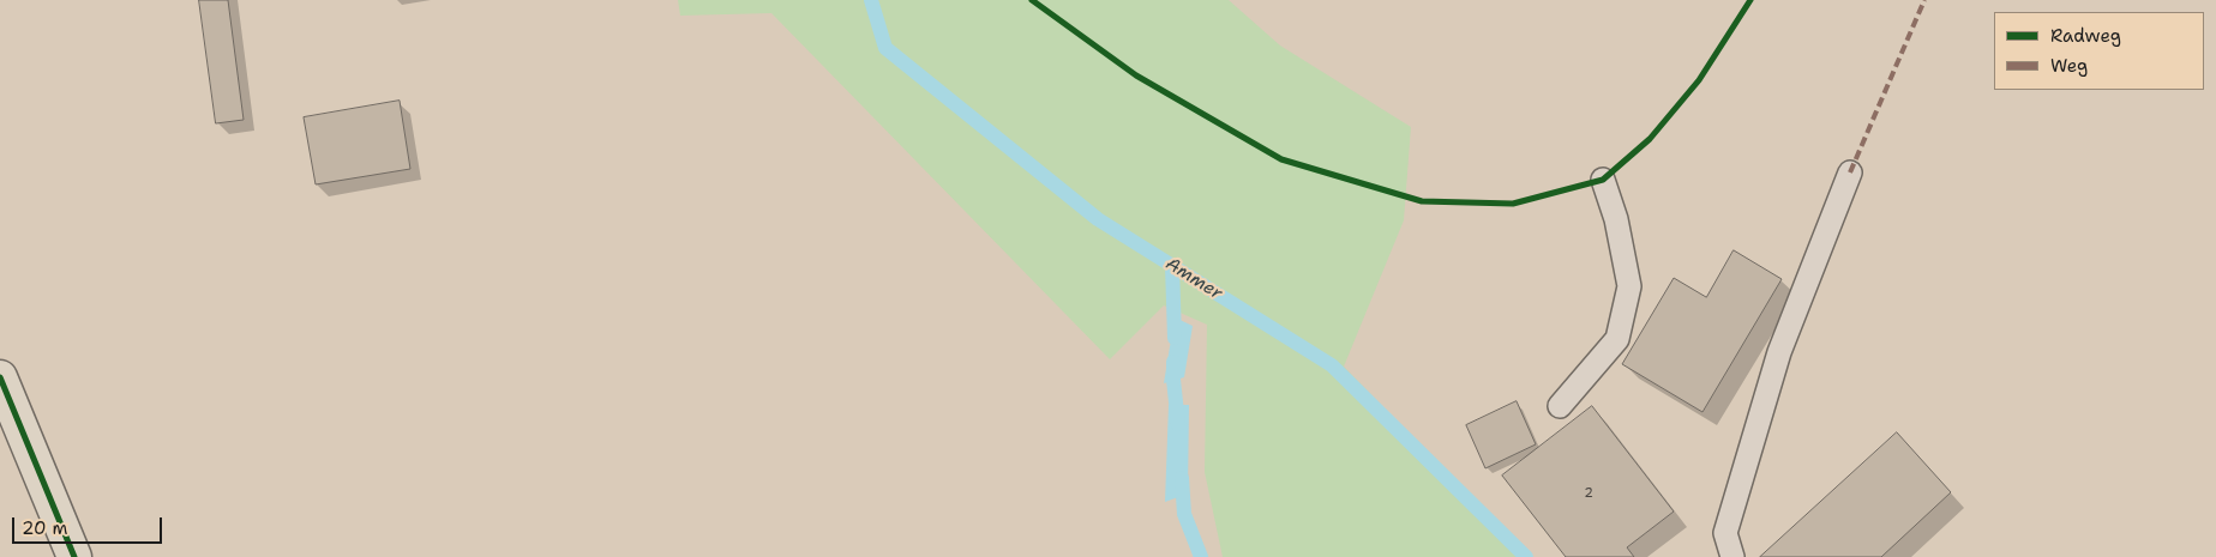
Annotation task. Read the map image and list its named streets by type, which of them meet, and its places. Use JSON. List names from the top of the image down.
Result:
{
  "water": ["Ammer"],
  "house_numbers": ["2"],
  "legend": ["Radweg", "Weg"],
  "scale_bar": "20 m"
}
